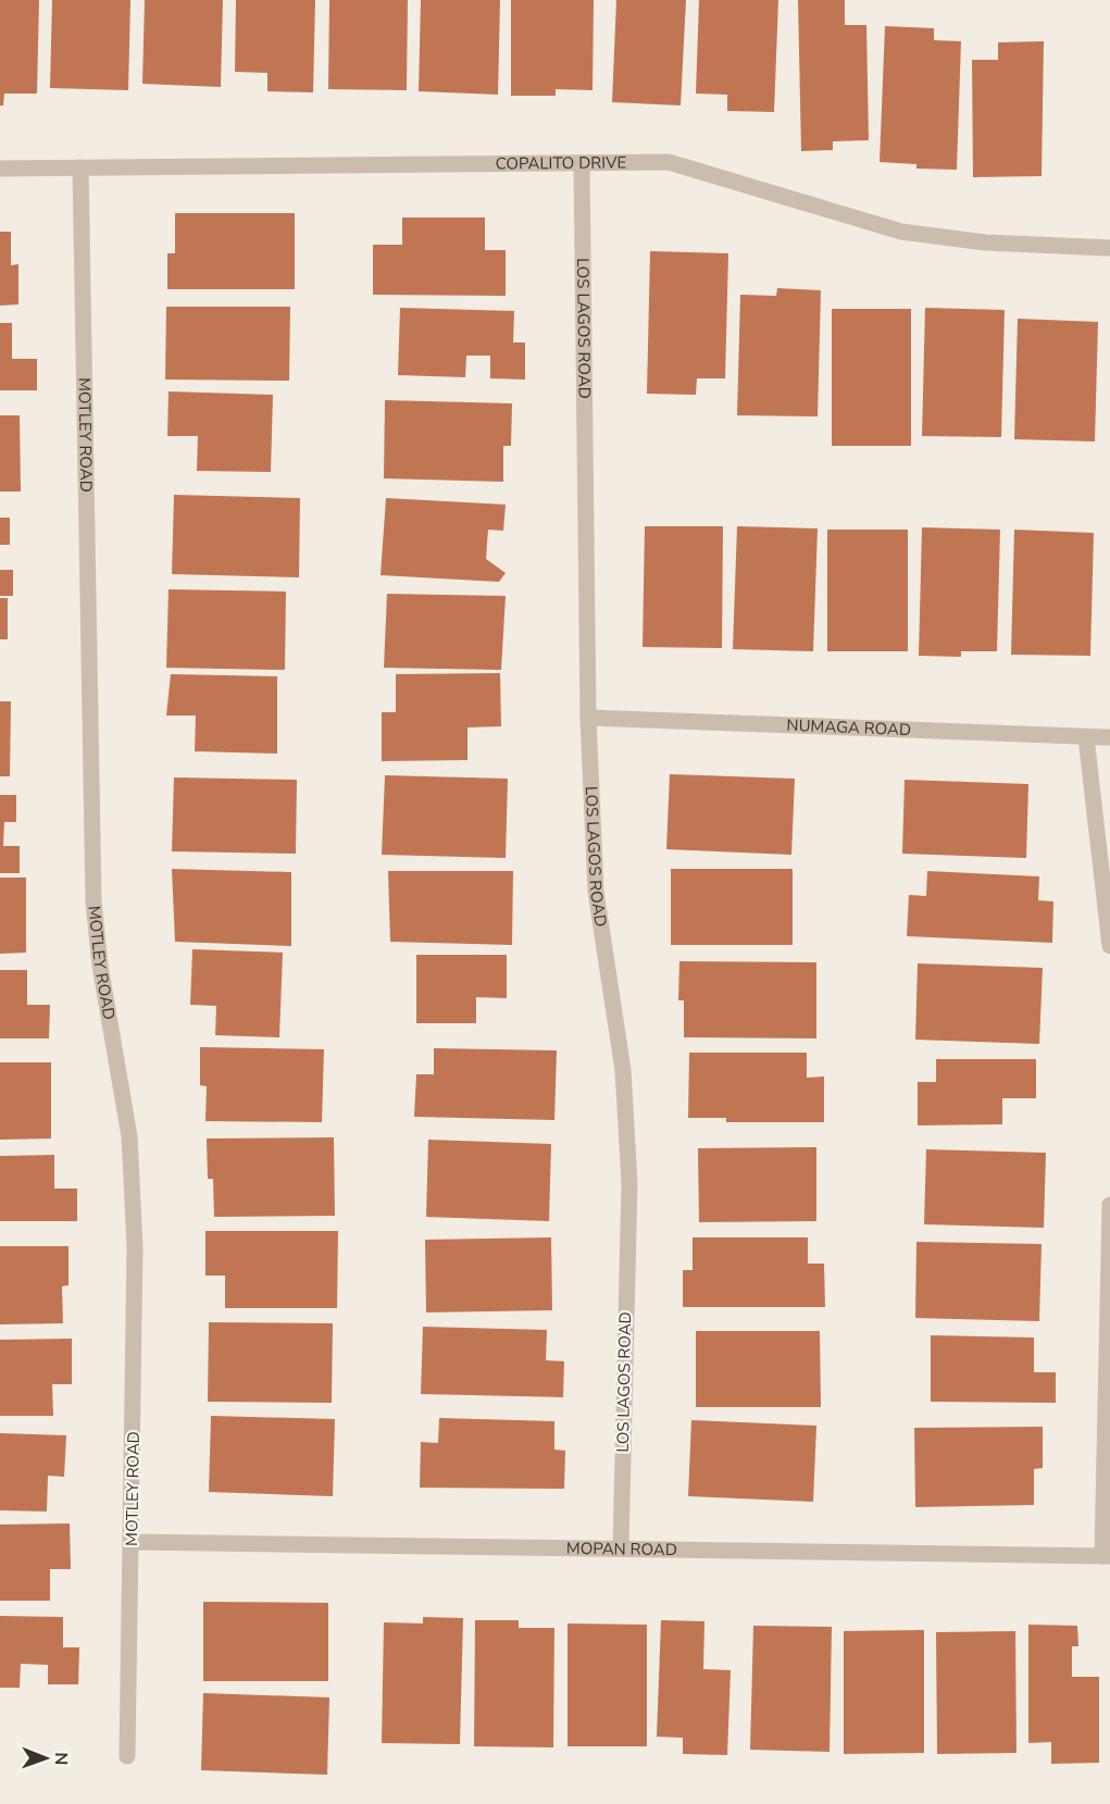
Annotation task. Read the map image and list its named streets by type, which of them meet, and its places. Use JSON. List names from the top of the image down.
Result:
{
  "streets": {
    "street": [
      "COPALITO DRIVE",
      "LOS LAGOS ROAD",
      "MOTLEY ROAD",
      "NUMAGA ROAD",
      "MOPAN ROAD"
    ]
  },
  "crossings": [
    ["COPALITO DRIVE", "LOS LAGOS ROAD"],
    ["COPALITO DRIVE", "MOTLEY ROAD"],
    ["LOS LAGOS ROAD", "NUMAGA ROAD"],
    ["LOS LAGOS ROAD", "MOPAN ROAD"],
    ["MOTLEY ROAD", "MOPAN ROAD"]
  ],
  "north": "right"
}
